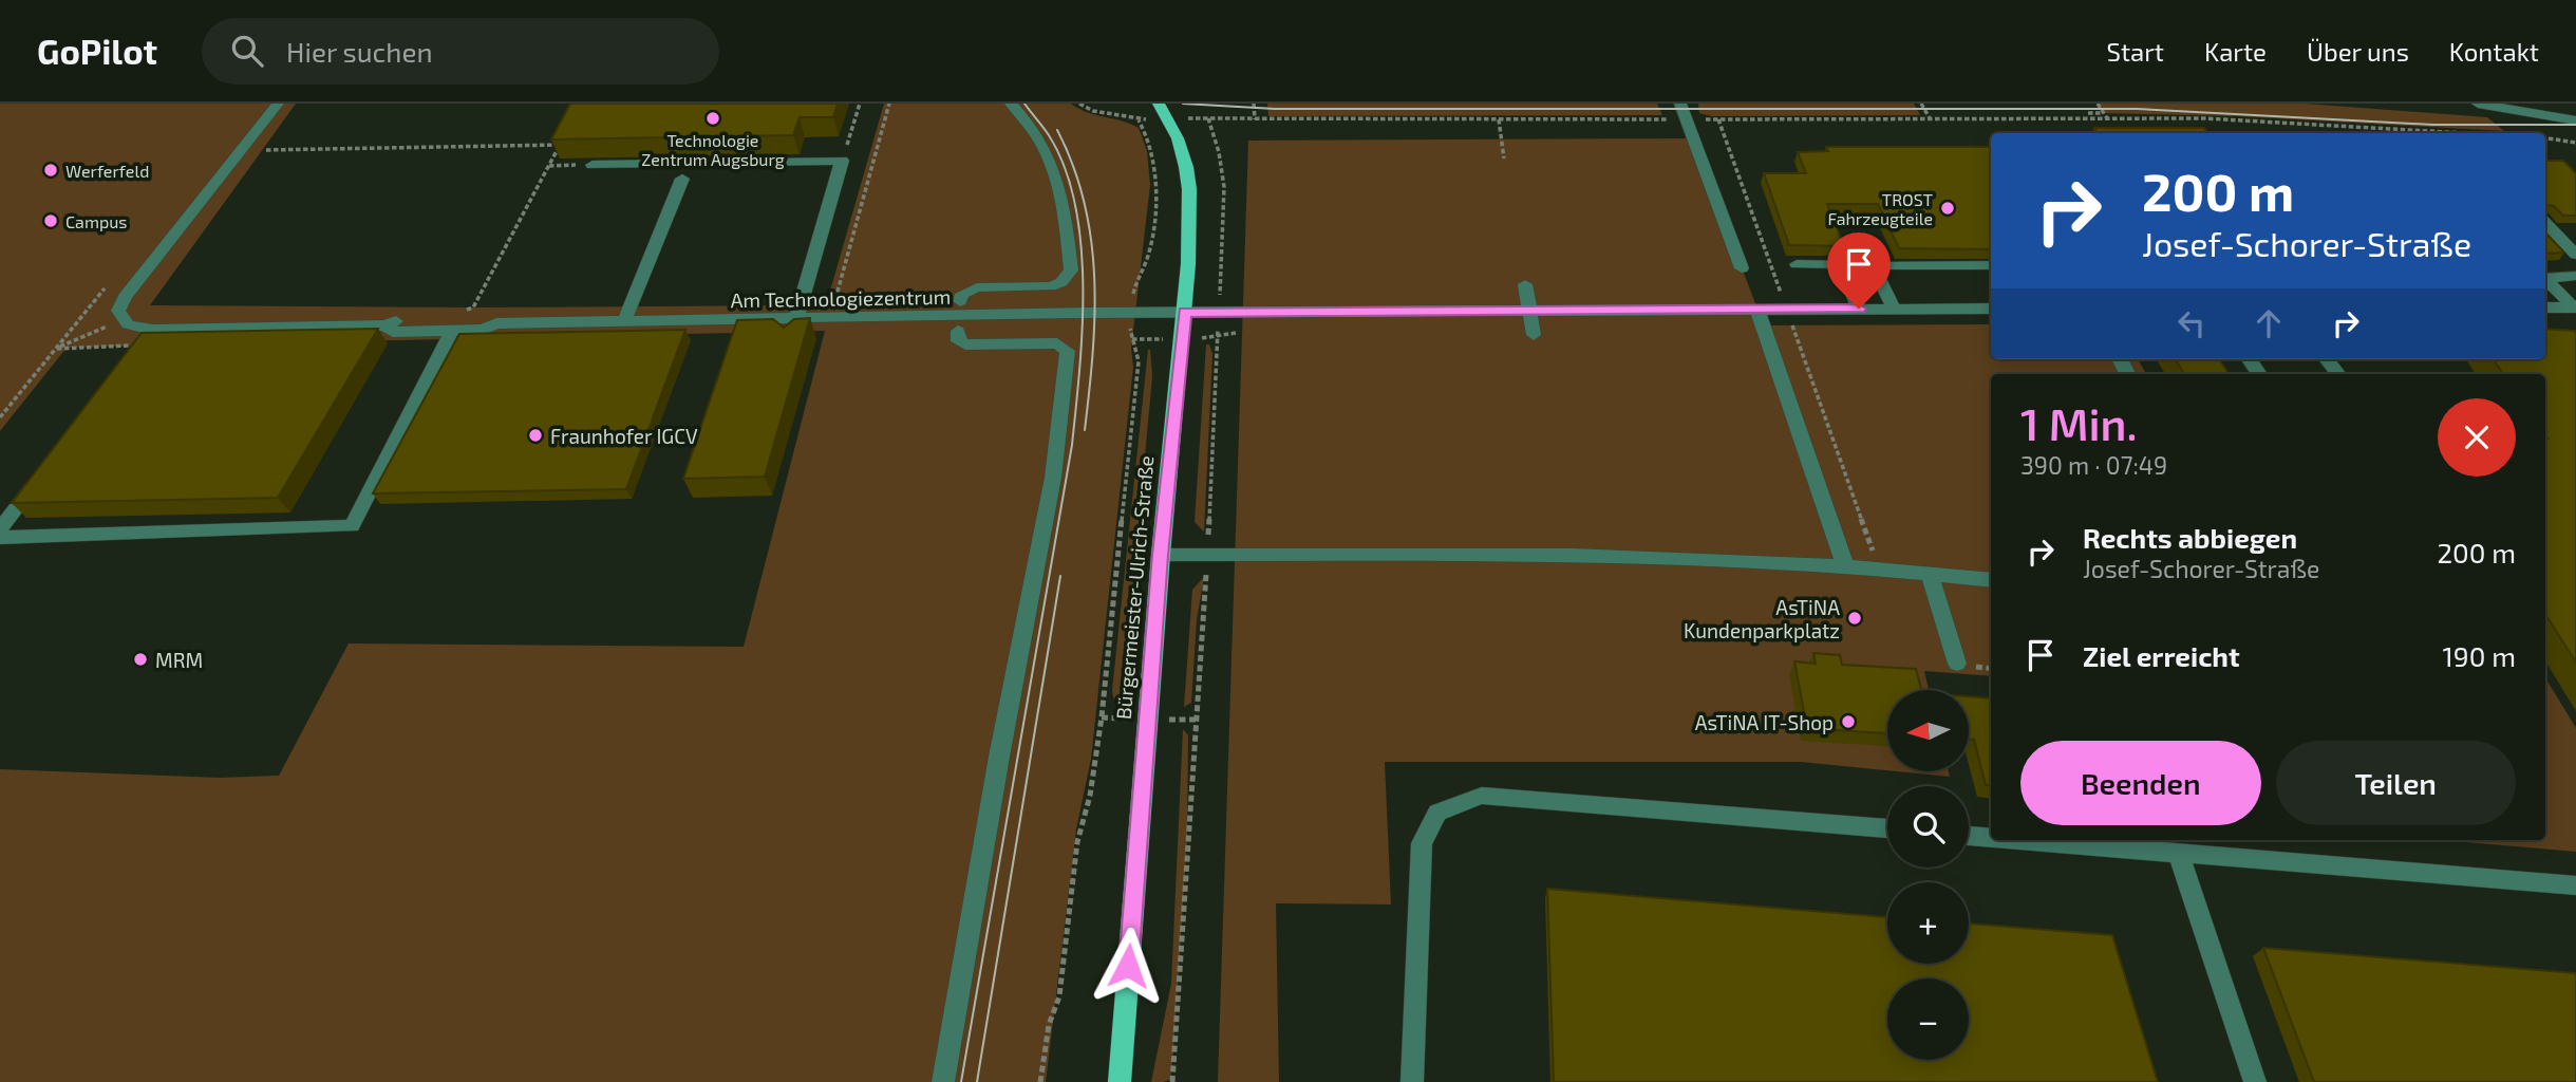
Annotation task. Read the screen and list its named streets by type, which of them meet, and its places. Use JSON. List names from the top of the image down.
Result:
{
  "streets": {
    "main road": ["Bürgermeister-Ulrich-Straße"],
    "street": ["Am Technologiezentrum"]
  },
  "crossings": [
    ["Am Technologiezentrum", "Bürgermeister-Ulrich-Straße"]
  ],
  "places": [
    "Technologie Zentrum Augsburg",
    "Werferfeld",
    "TROST Fahrzeugteile",
    "Campus",
    "Fraunhofer IGCV",
    "AsTiNA Kundenparkplatz",
    "MRM",
    "AsTiNA IT-Shop"
  ],
  "north": "left",
  "page": {
    "header": "GoPilot",
    "search": "Hier suchen",
    "nav": [
      "Start",
      "Karte",
      "Über uns",
      "Kontakt"
    ],
    "turn": ["200 m", "Josef-Schorer-Straße"],
    "heading": ["1 Min.", "390 m · 07:49"],
    "list": [
      {
        "name": "Rechts abbiegen",
        "note": "Josef-Schorer-Straße",
        "value": "200 m"
      },
      {
        "name": "Ziel erreicht",
        "value": "190 m"
      }
    ],
    "map_buttons": ["+", "−"],
    "buttons": ["Beenden", "Teilen"]
  }
}
